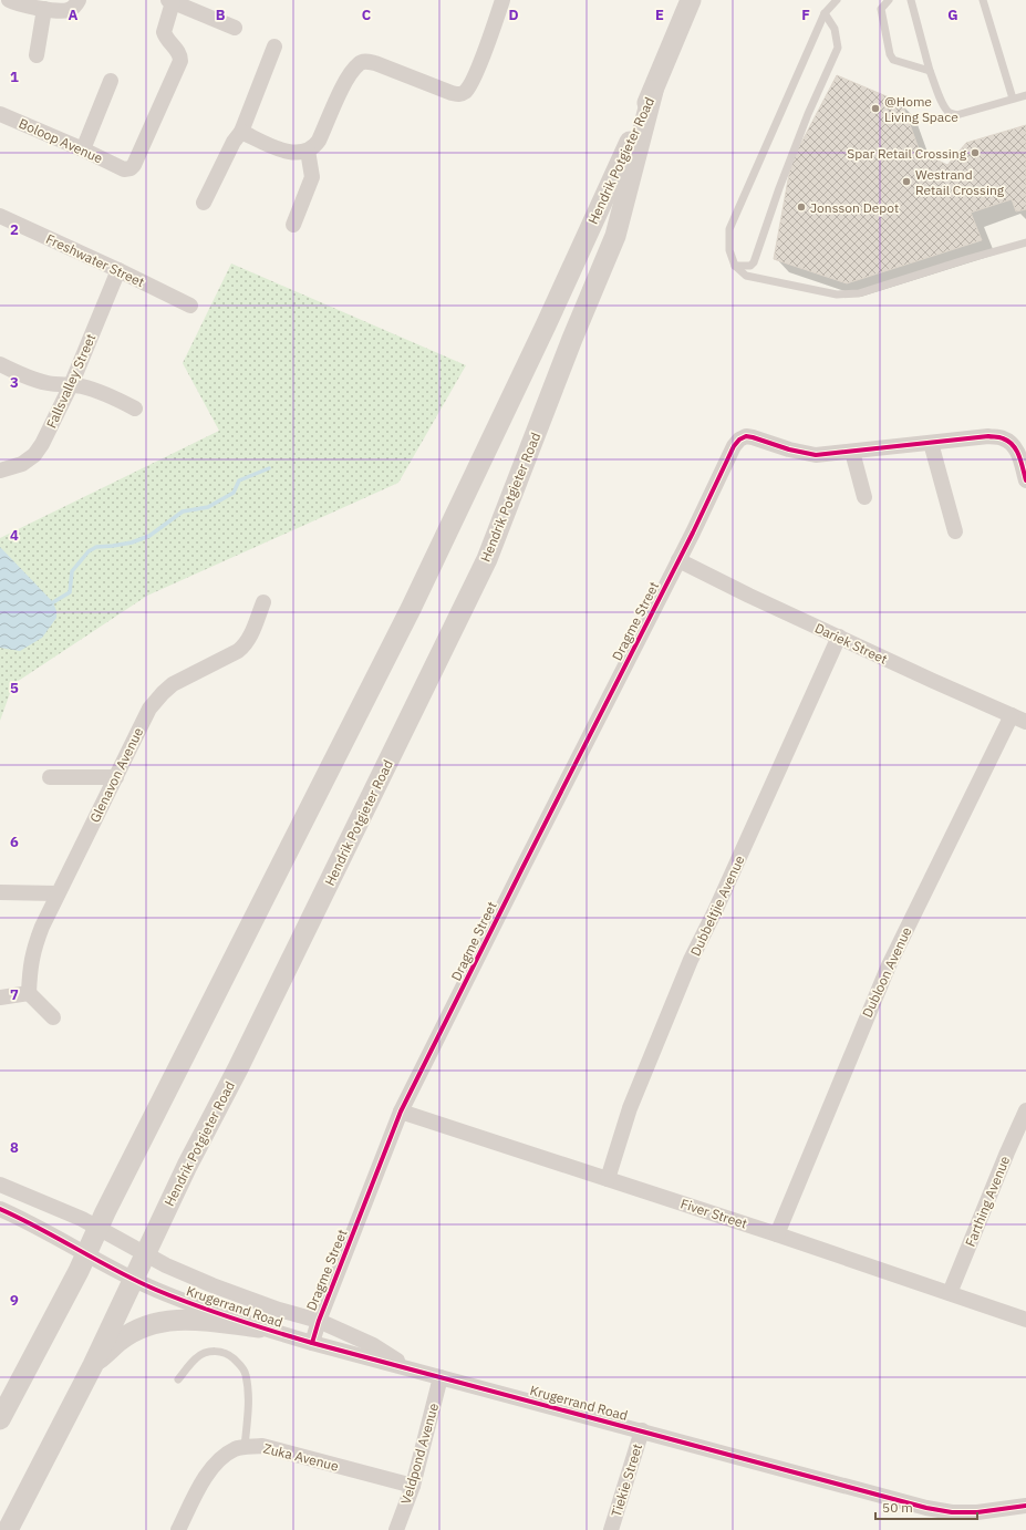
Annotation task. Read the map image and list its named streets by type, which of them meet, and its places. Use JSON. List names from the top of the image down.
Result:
{
  "streets": {
    "main road": ["Hendrik Potgieter Road"],
    "street": [
      "Boloop Avenue",
      "Freshwater Street",
      "Fallsvalley Street",
      "Dragme Street",
      "Dariek Street",
      "Glenavon Avenue",
      "Dubbeltjie Avenue",
      "Dubloon Avenue",
      "Farthing Avenue",
      "Fiver Street",
      "Krugerrand Road",
      "Veldpond Avenue",
      "Zuka Avenue",
      "Tiekie Street"
    ]
  },
  "crossings": [
    ["Hendrik Potgieter Road", "Krugerrand Road"],
    ["Freshwater Street", "Fallsvalley Street"],
    ["Dragme Street", "Dariek Street"],
    ["Dragme Street", "Fiver Street"],
    ["Dragme Street", "Krugerrand Road"],
    ["Dariek Street", "Dubbeltjie Avenue"],
    ["Dariek Street", "Dubloon Avenue"],
    ["Dubbeltjie Avenue", "Fiver Street"],
    ["Dubloon Avenue", "Fiver Street"],
    ["Farthing Avenue", "Fiver Street"],
    ["Krugerrand Road", "Veldpond Avenue"],
    ["Krugerrand Road", "Tiekie Street"],
    ["Veldpond Avenue", "Zuka Avenue"]
  ],
  "places": [
    "@Home Living Space",
    "Spar Retail Crossing",
    "Westrand Retail Crossing",
    "Jonsson Depot"
  ],
  "scale_bar": "50 m",
  "grid": {
    "columns": [
      "A",
      "B",
      "C",
      "D",
      "E",
      "F",
      "G"
    ],
    "rows": [
      "1",
      "2",
      "3",
      "4",
      "5",
      "6",
      "7",
      "8",
      "9"
    ]
  }
}
